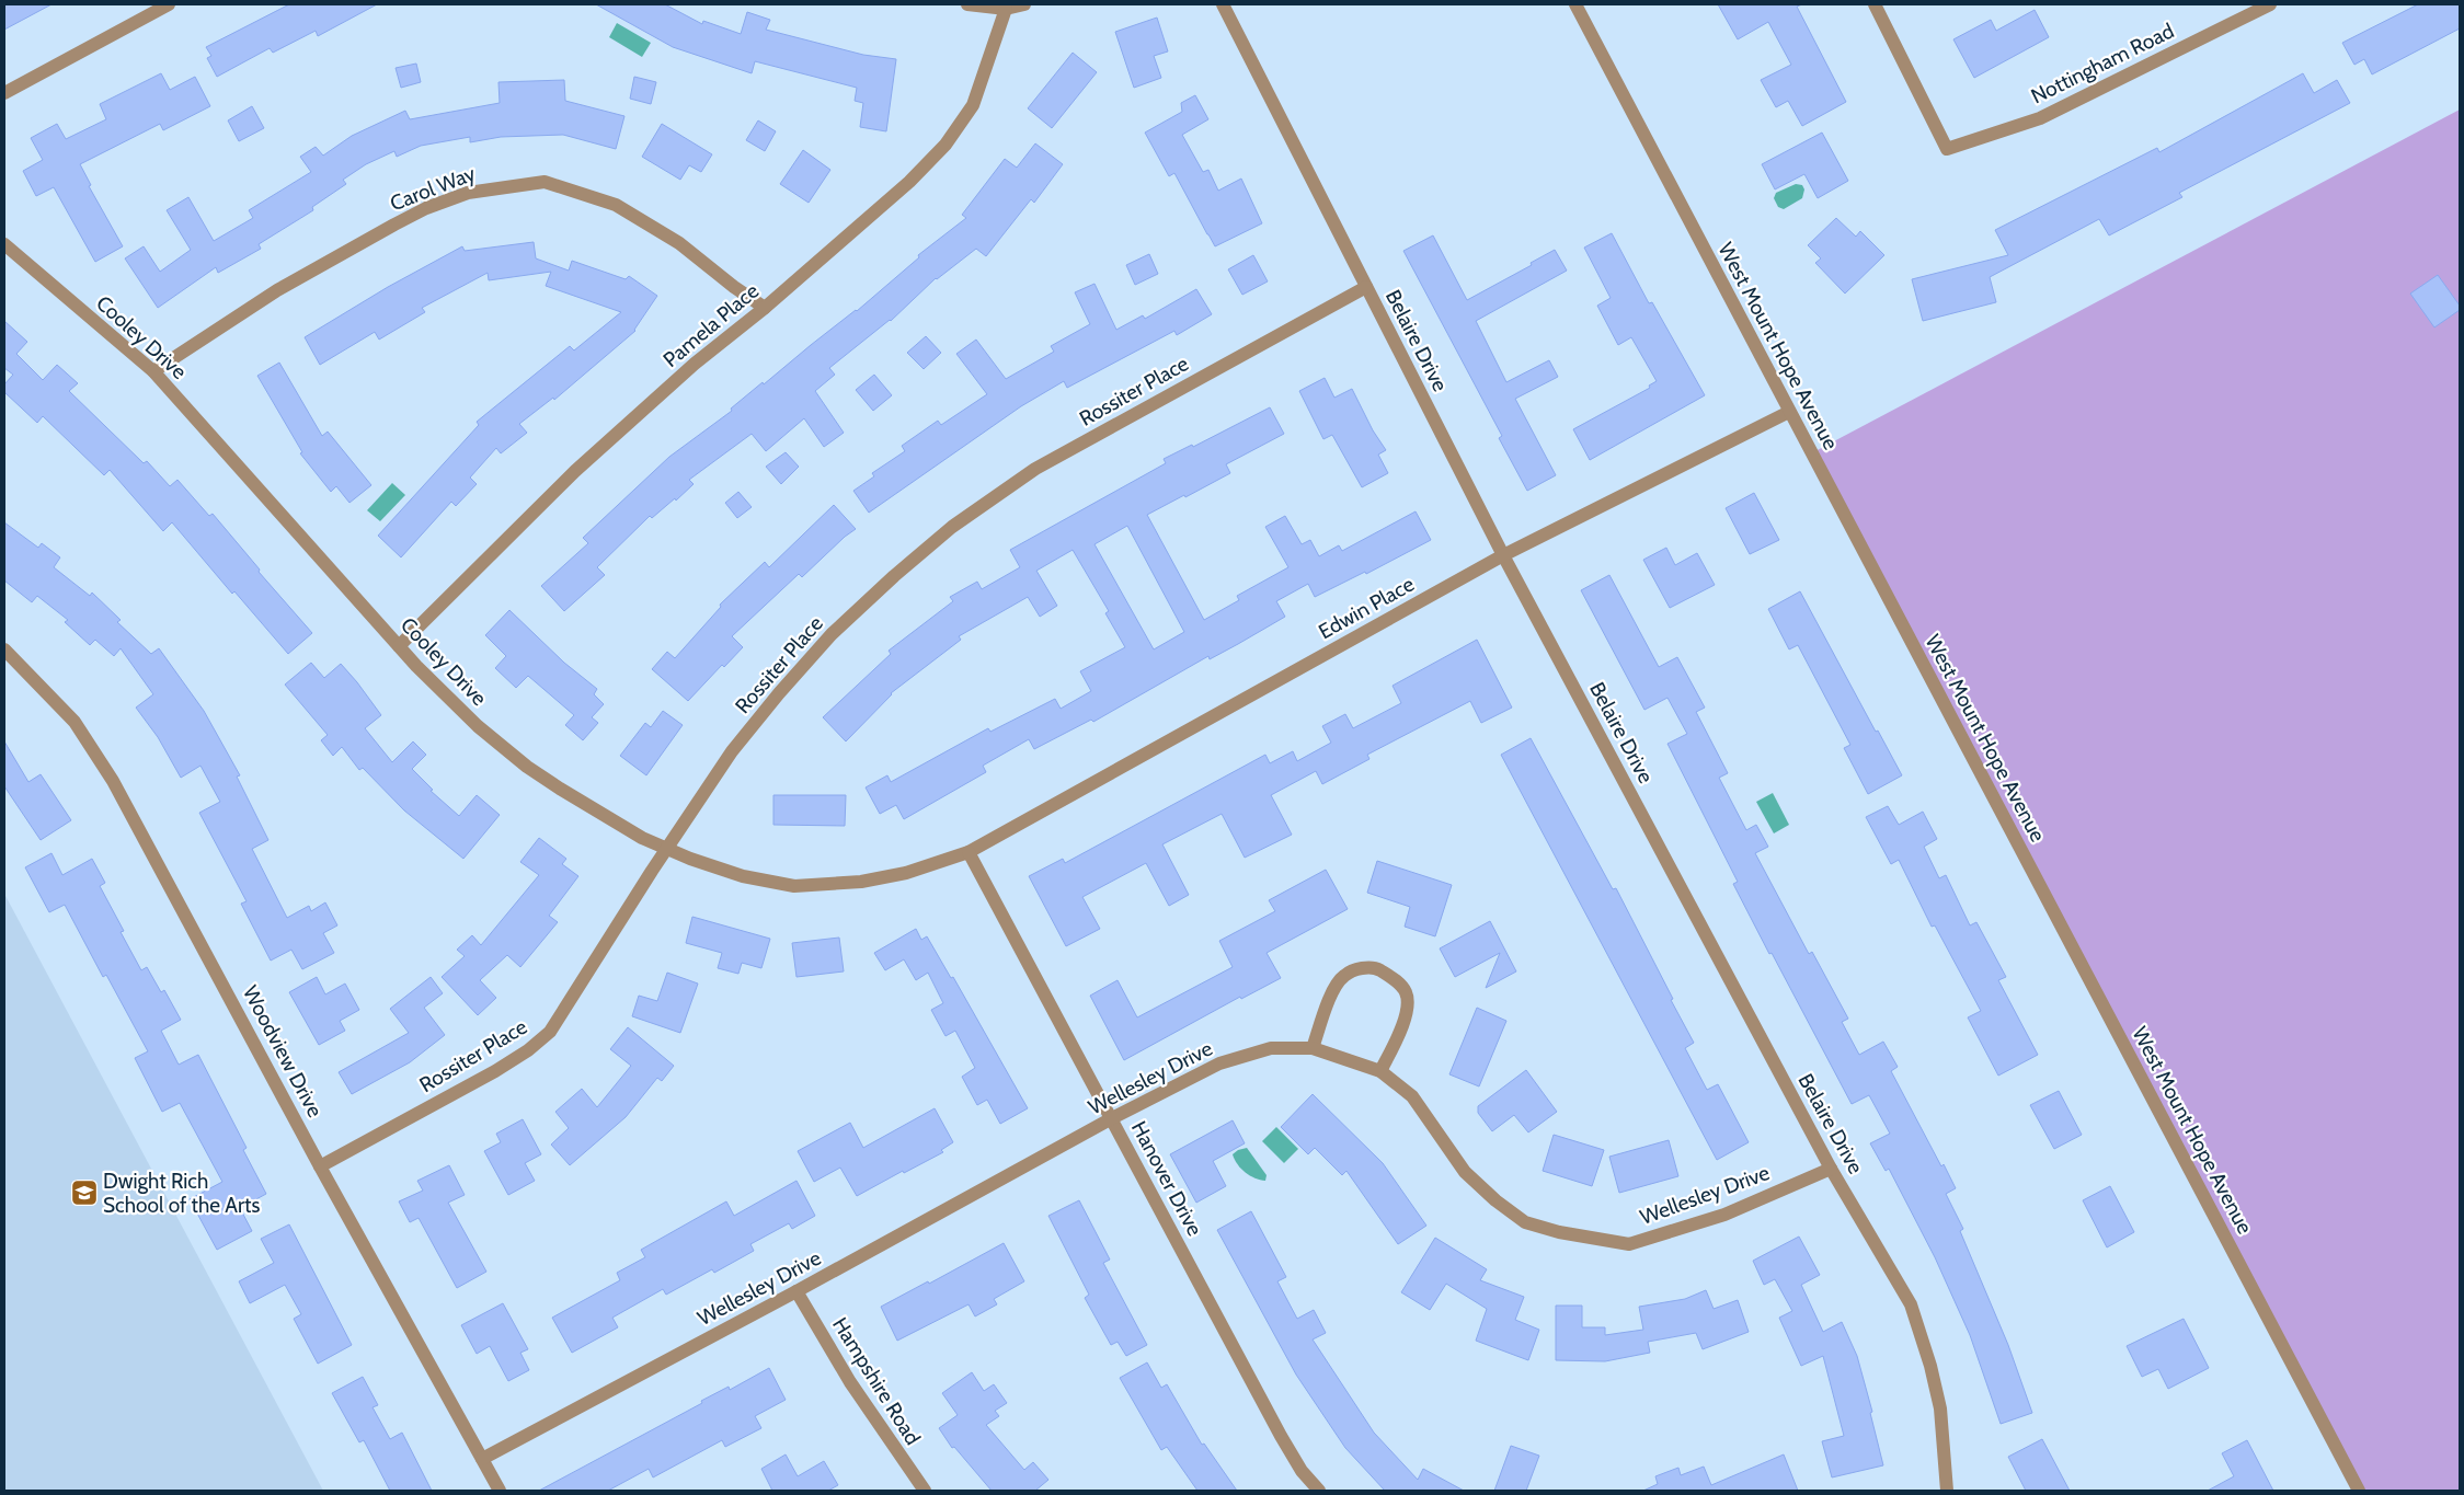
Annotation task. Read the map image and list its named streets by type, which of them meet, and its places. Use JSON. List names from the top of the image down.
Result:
{
  "streets": {
    "street": [
      "Nottingham Road",
      "Carol Way",
      "Pamela Place",
      "Cooley Drive",
      "Belaire Drive",
      "West Mount Hope Avenue",
      "Rossiter Place",
      "Edwin Place",
      "Woodview Drive",
      "Wellesley Drive",
      "Hanover Drive",
      "Hampshire Road"
    ]
  },
  "crossings": [
    ["Carol Way", "Pamela Place"],
    ["Carol Way", "Cooley Drive"],
    ["Pamela Place", "Cooley Drive"],
    ["Cooley Drive", "Rossiter Place"],
    ["Cooley Drive", "Edwin Place"],
    ["Cooley Drive", "Hanover Drive"],
    ["Belaire Drive", "Rossiter Place"],
    ["Belaire Drive", "Edwin Place"],
    ["Belaire Drive", "Wellesley Drive"],
    ["West Mount Hope Avenue", "Edwin Place"],
    ["Rossiter Place", "Woodview Drive"],
    ["Edwin Place", "Hanover Drive"],
    ["Woodview Drive", "Wellesley Drive"],
    ["Wellesley Drive", "Hanover Drive"],
    ["Wellesley Drive", "Hampshire Road"]
  ],
  "places": {
    "school or university": ["Dwight Rich School of the Arts"]
  }
}
